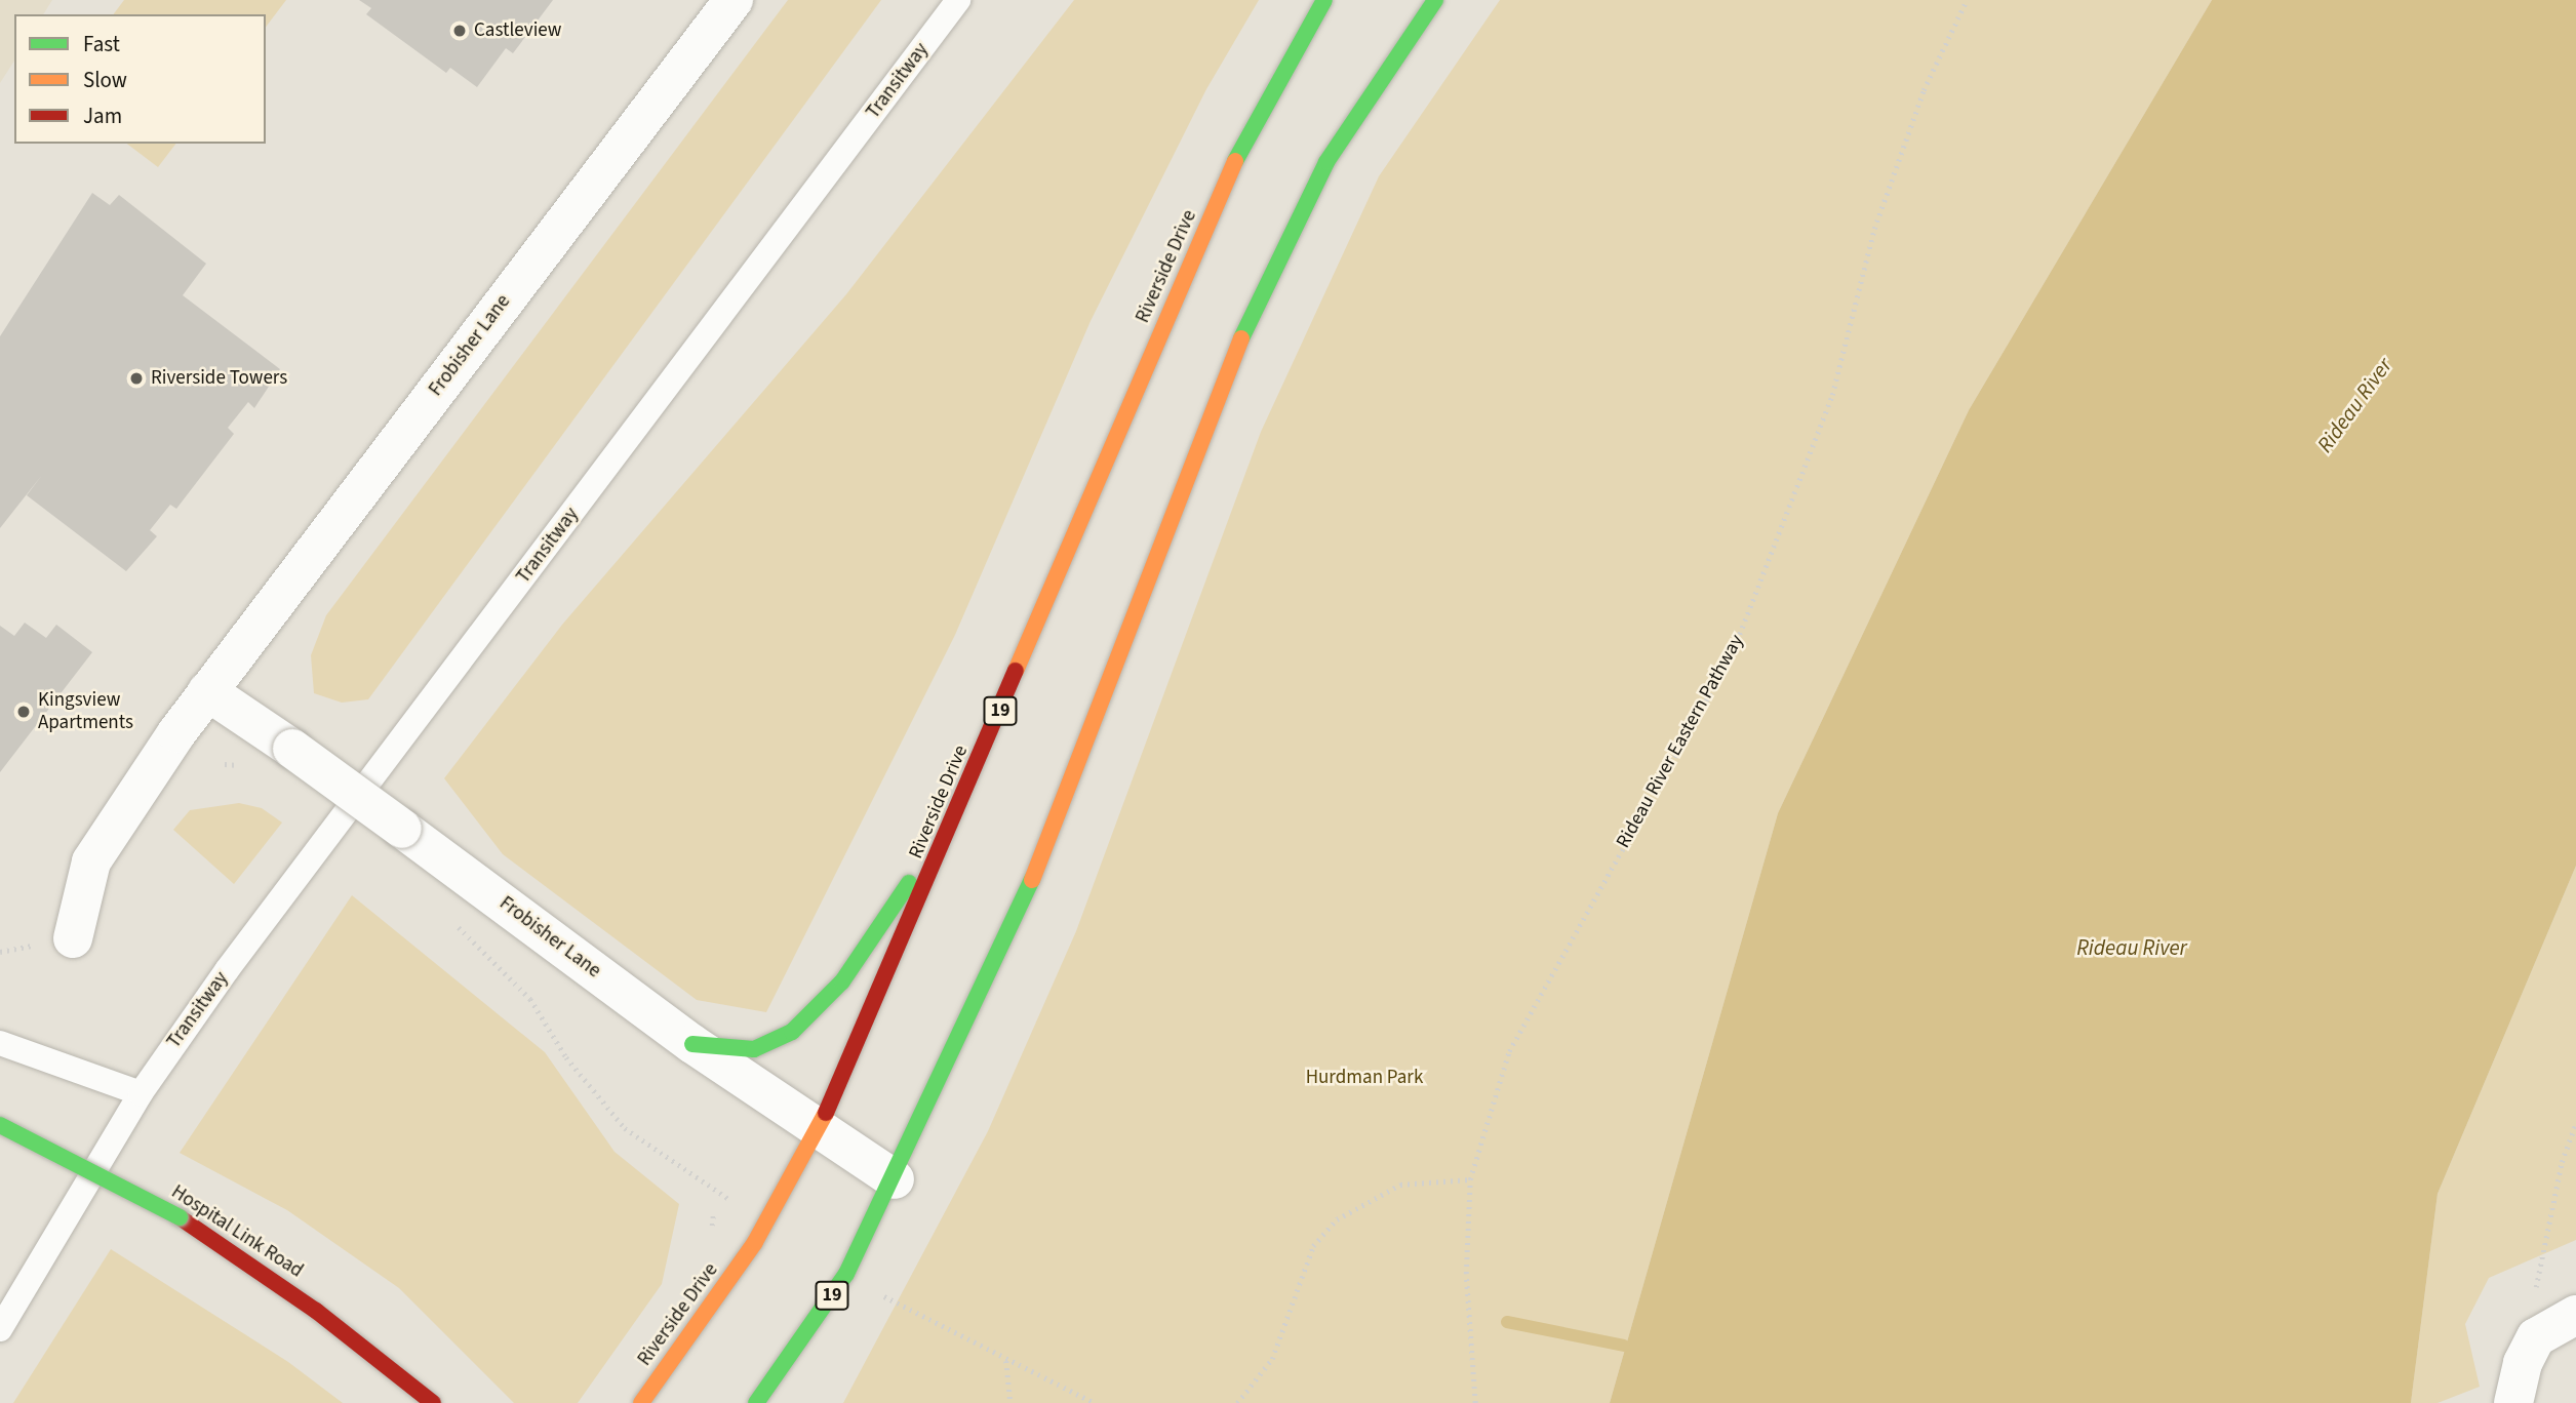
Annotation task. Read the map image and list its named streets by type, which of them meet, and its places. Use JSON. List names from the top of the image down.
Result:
{
  "streets": {
    "main road": ["Riverside Drive", "19", "Hospital Link Road"],
    "street": ["Frobisher Lane"],
    "lane": ["Transitway"],
    "path": ["Rideau River Eastern Pathway"]
  },
  "crossings": [
    ["Riverside Drive", "Frobisher Lane"],
    ["Frobisher Lane", "19"]
  ],
  "water": ["Rideau River"],
  "parks": ["Hurdman Park"],
  "places": ["Castleview", "Riverside Towers", "Kingsview Apartments"],
  "legend": ["Fast", "Slow", "Jam"]
}
